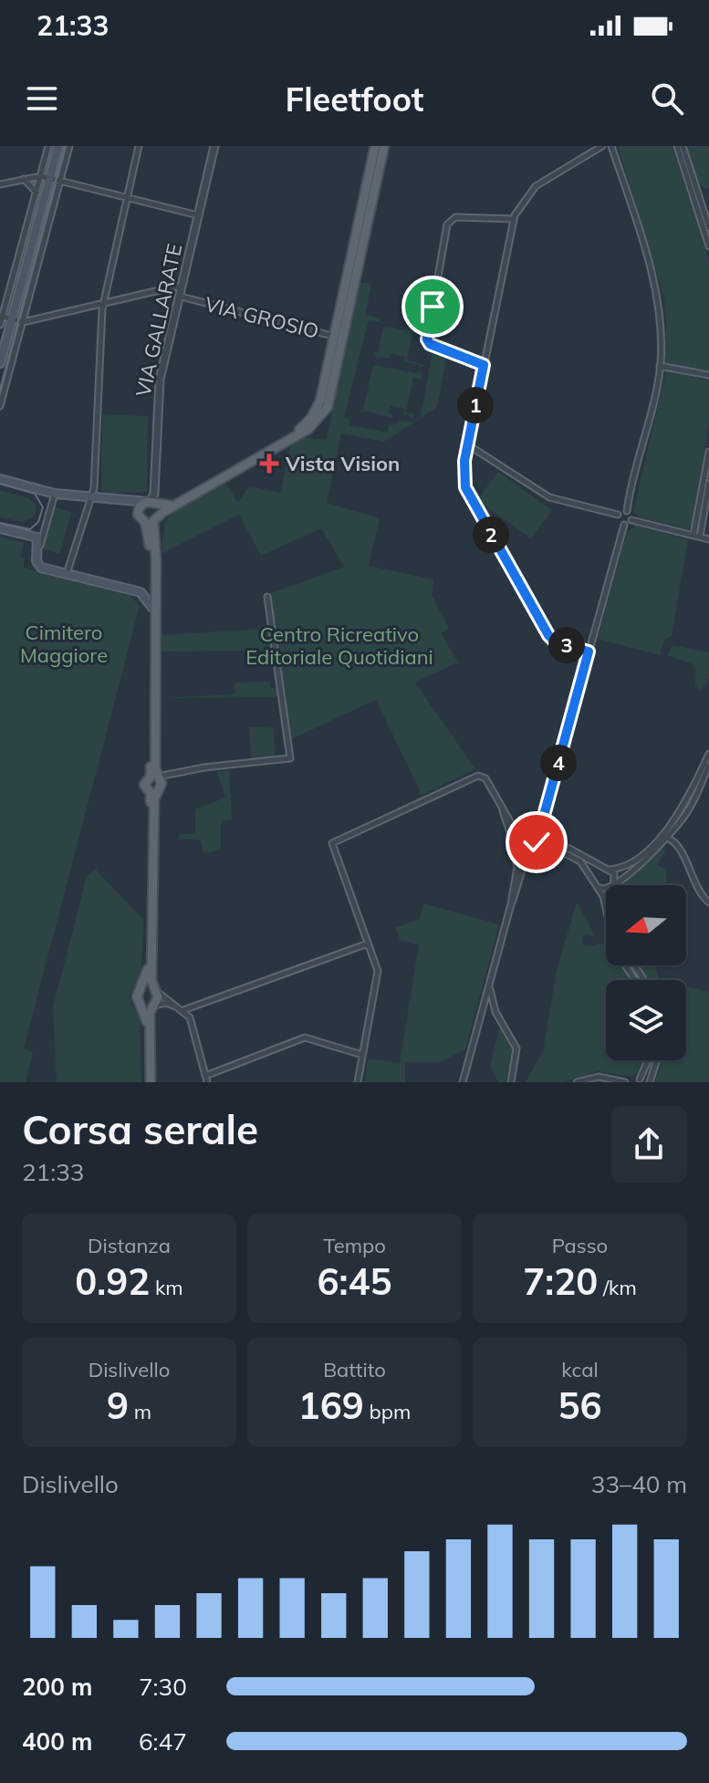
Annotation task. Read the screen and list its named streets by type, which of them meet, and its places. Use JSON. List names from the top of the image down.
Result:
{
  "streets": {
    "main road": ["VIA GALLARATE"],
    "street": ["VIA GROSIO"]
  },
  "crossings": [
    ["VIA GROSIO", "VIA GALLARATE"]
  ],
  "parks": ["Cimitero Maggiore", "Centro Ricreativo Editoriale Quotidiani"],
  "places": {
    "health": ["Vista Vision"]
  },
  "north": "left",
  "page": {
    "status": "21:33",
    "header": "Fleetfoot",
    "pins": [
      "1",
      "2",
      "3",
      "4"
    ],
    "heading": ["Corsa serale", "21:33"],
    "stats": [
      ["Distanza", "0.92 km"],
      ["Tempo", "6:45"],
      ["Passo", "7:20 /km"],
      ["Dislivello", "9 m"],
      ["Battito", "169 bpm"],
      ["kcal", "56"]
    ],
    "chart": ["Dislivello", "33–40 m"],
    "list": [
      {
        "name": "200 m",
        "note": "7:30"
      },
      {
        "name": "400 m",
        "note": "6:47"
      }
    ]
  }
}
